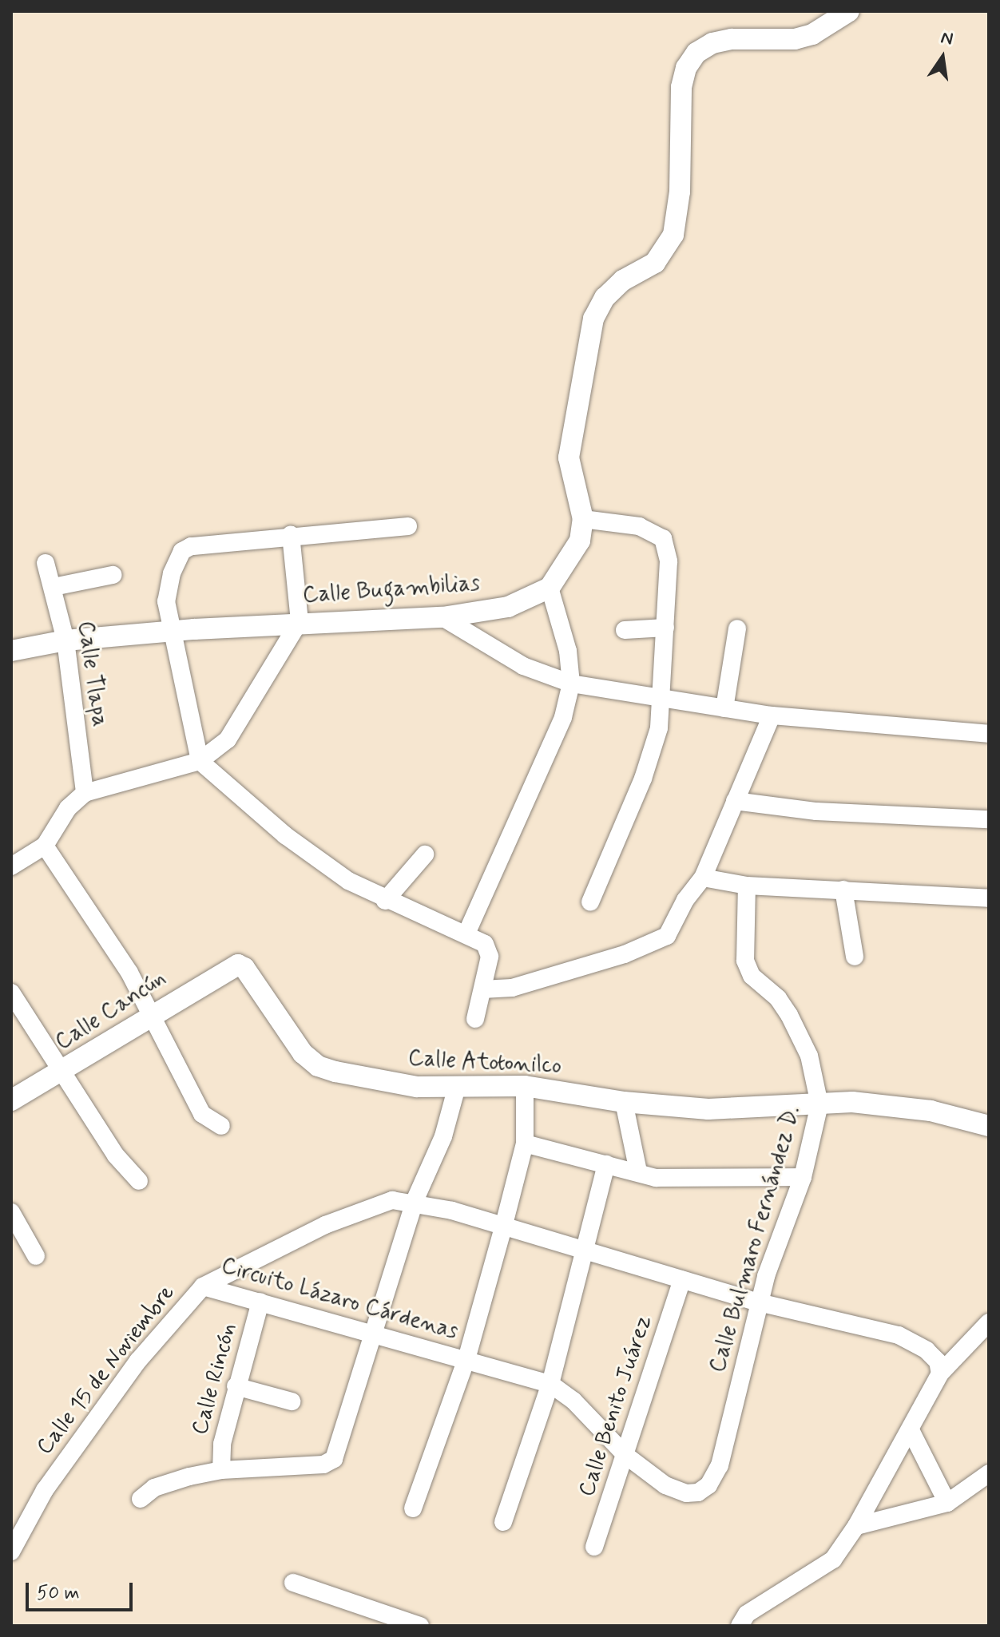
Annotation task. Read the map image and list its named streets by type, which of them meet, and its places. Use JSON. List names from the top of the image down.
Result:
{
  "streets": {
    "street": [
      "Calle Bugambilias",
      "Calle Tlapa",
      "Calle Cancún",
      "Calle Atotonilco",
      "Calle Bulmaro Fernández D.",
      "Circuito Lázaro Cárdenas",
      "Calle 15 de Noviembre",
      "Calle Rincón",
      "Calle Benito Juárez"
    ]
  },
  "crossings": [
    ["Calle Bugambilias", "Calle Tlapa"],
    ["Calle Cancún", "Calle Atotonilco"],
    ["Calle Atotonilco", "Calle Bulmaro Fernández D."],
    ["Calle Bulmaro Fernández D.", "Circuito Lázaro Cárdenas"],
    ["Circuito Lázaro Cárdenas", "Calle 15 de Noviembre"],
    ["Circuito Lázaro Cárdenas", "Calle Rincón"],
    ["Circuito Lázaro Cárdenas", "Calle Benito Juárez"]
  ],
  "scale_bar": "50 m",
  "north": "top"
}
